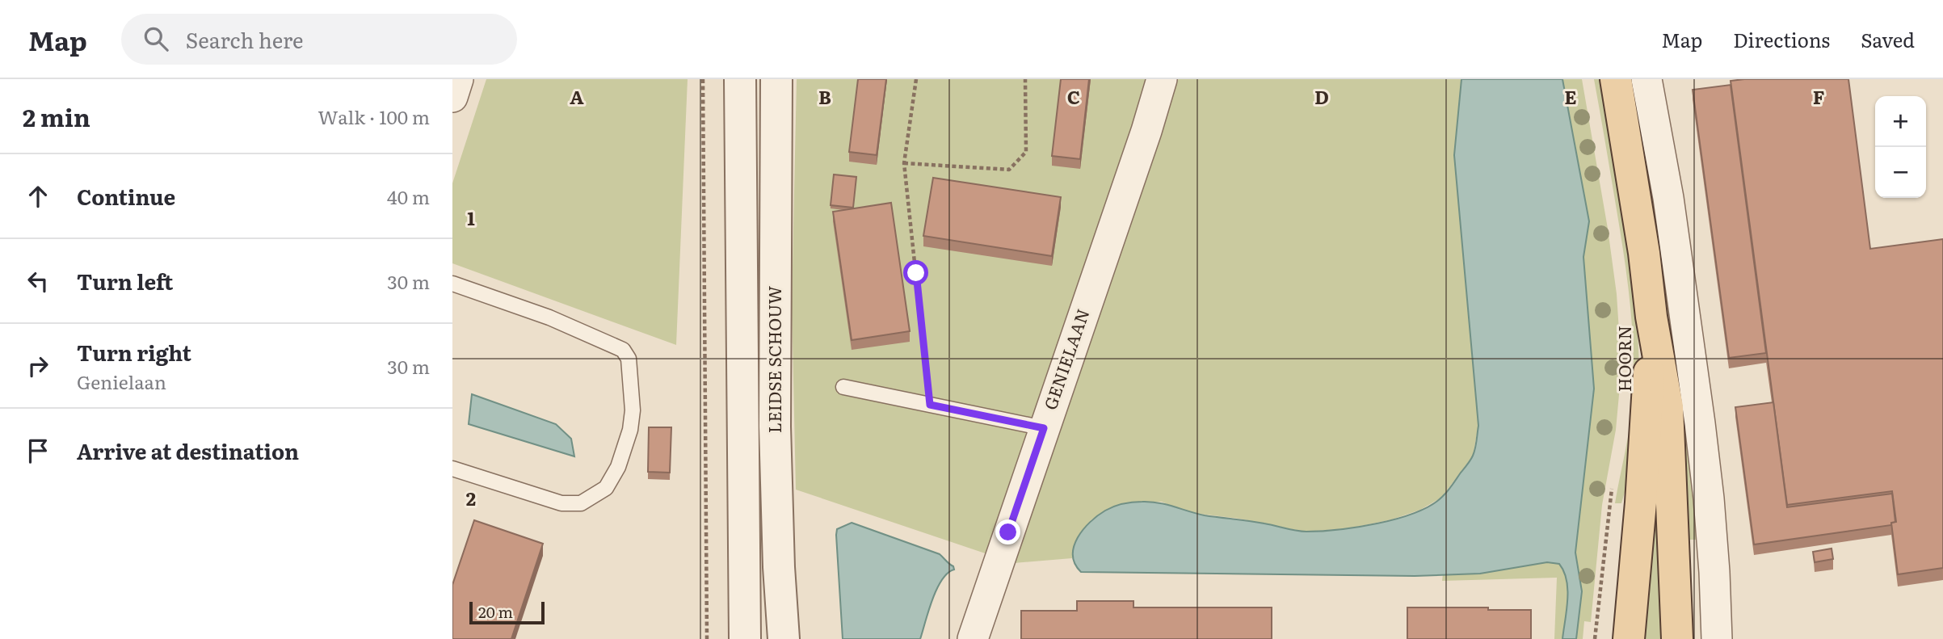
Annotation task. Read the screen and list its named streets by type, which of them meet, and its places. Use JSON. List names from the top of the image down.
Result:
{
  "streets": {
    "main road": ["HOORN"],
    "street": ["LEIDSE SCHOUW", "GENIELAAN"]
  },
  "scale_bar": "20 m",
  "page": {
    "header": "Map",
    "search": "Search here",
    "nav": ["Map", "Directions", "Saved"],
    "heading": ["2 min", "Walk · 100 m"],
    "map_buttons": ["+", "−"],
    "list": [
      ["Continue", "40 m"],
      ["Turn left", "30 m"],
      ["Turn right", "Genielaan", "30 m"],
      "Arrive at destination"
    ],
    "scale": "20 m"
  },
  "grid": {
    "columns": [
      "A",
      "B",
      "C",
      "D",
      "E",
      "F"
    ],
    "rows": ["1", "2"]
  }
}
